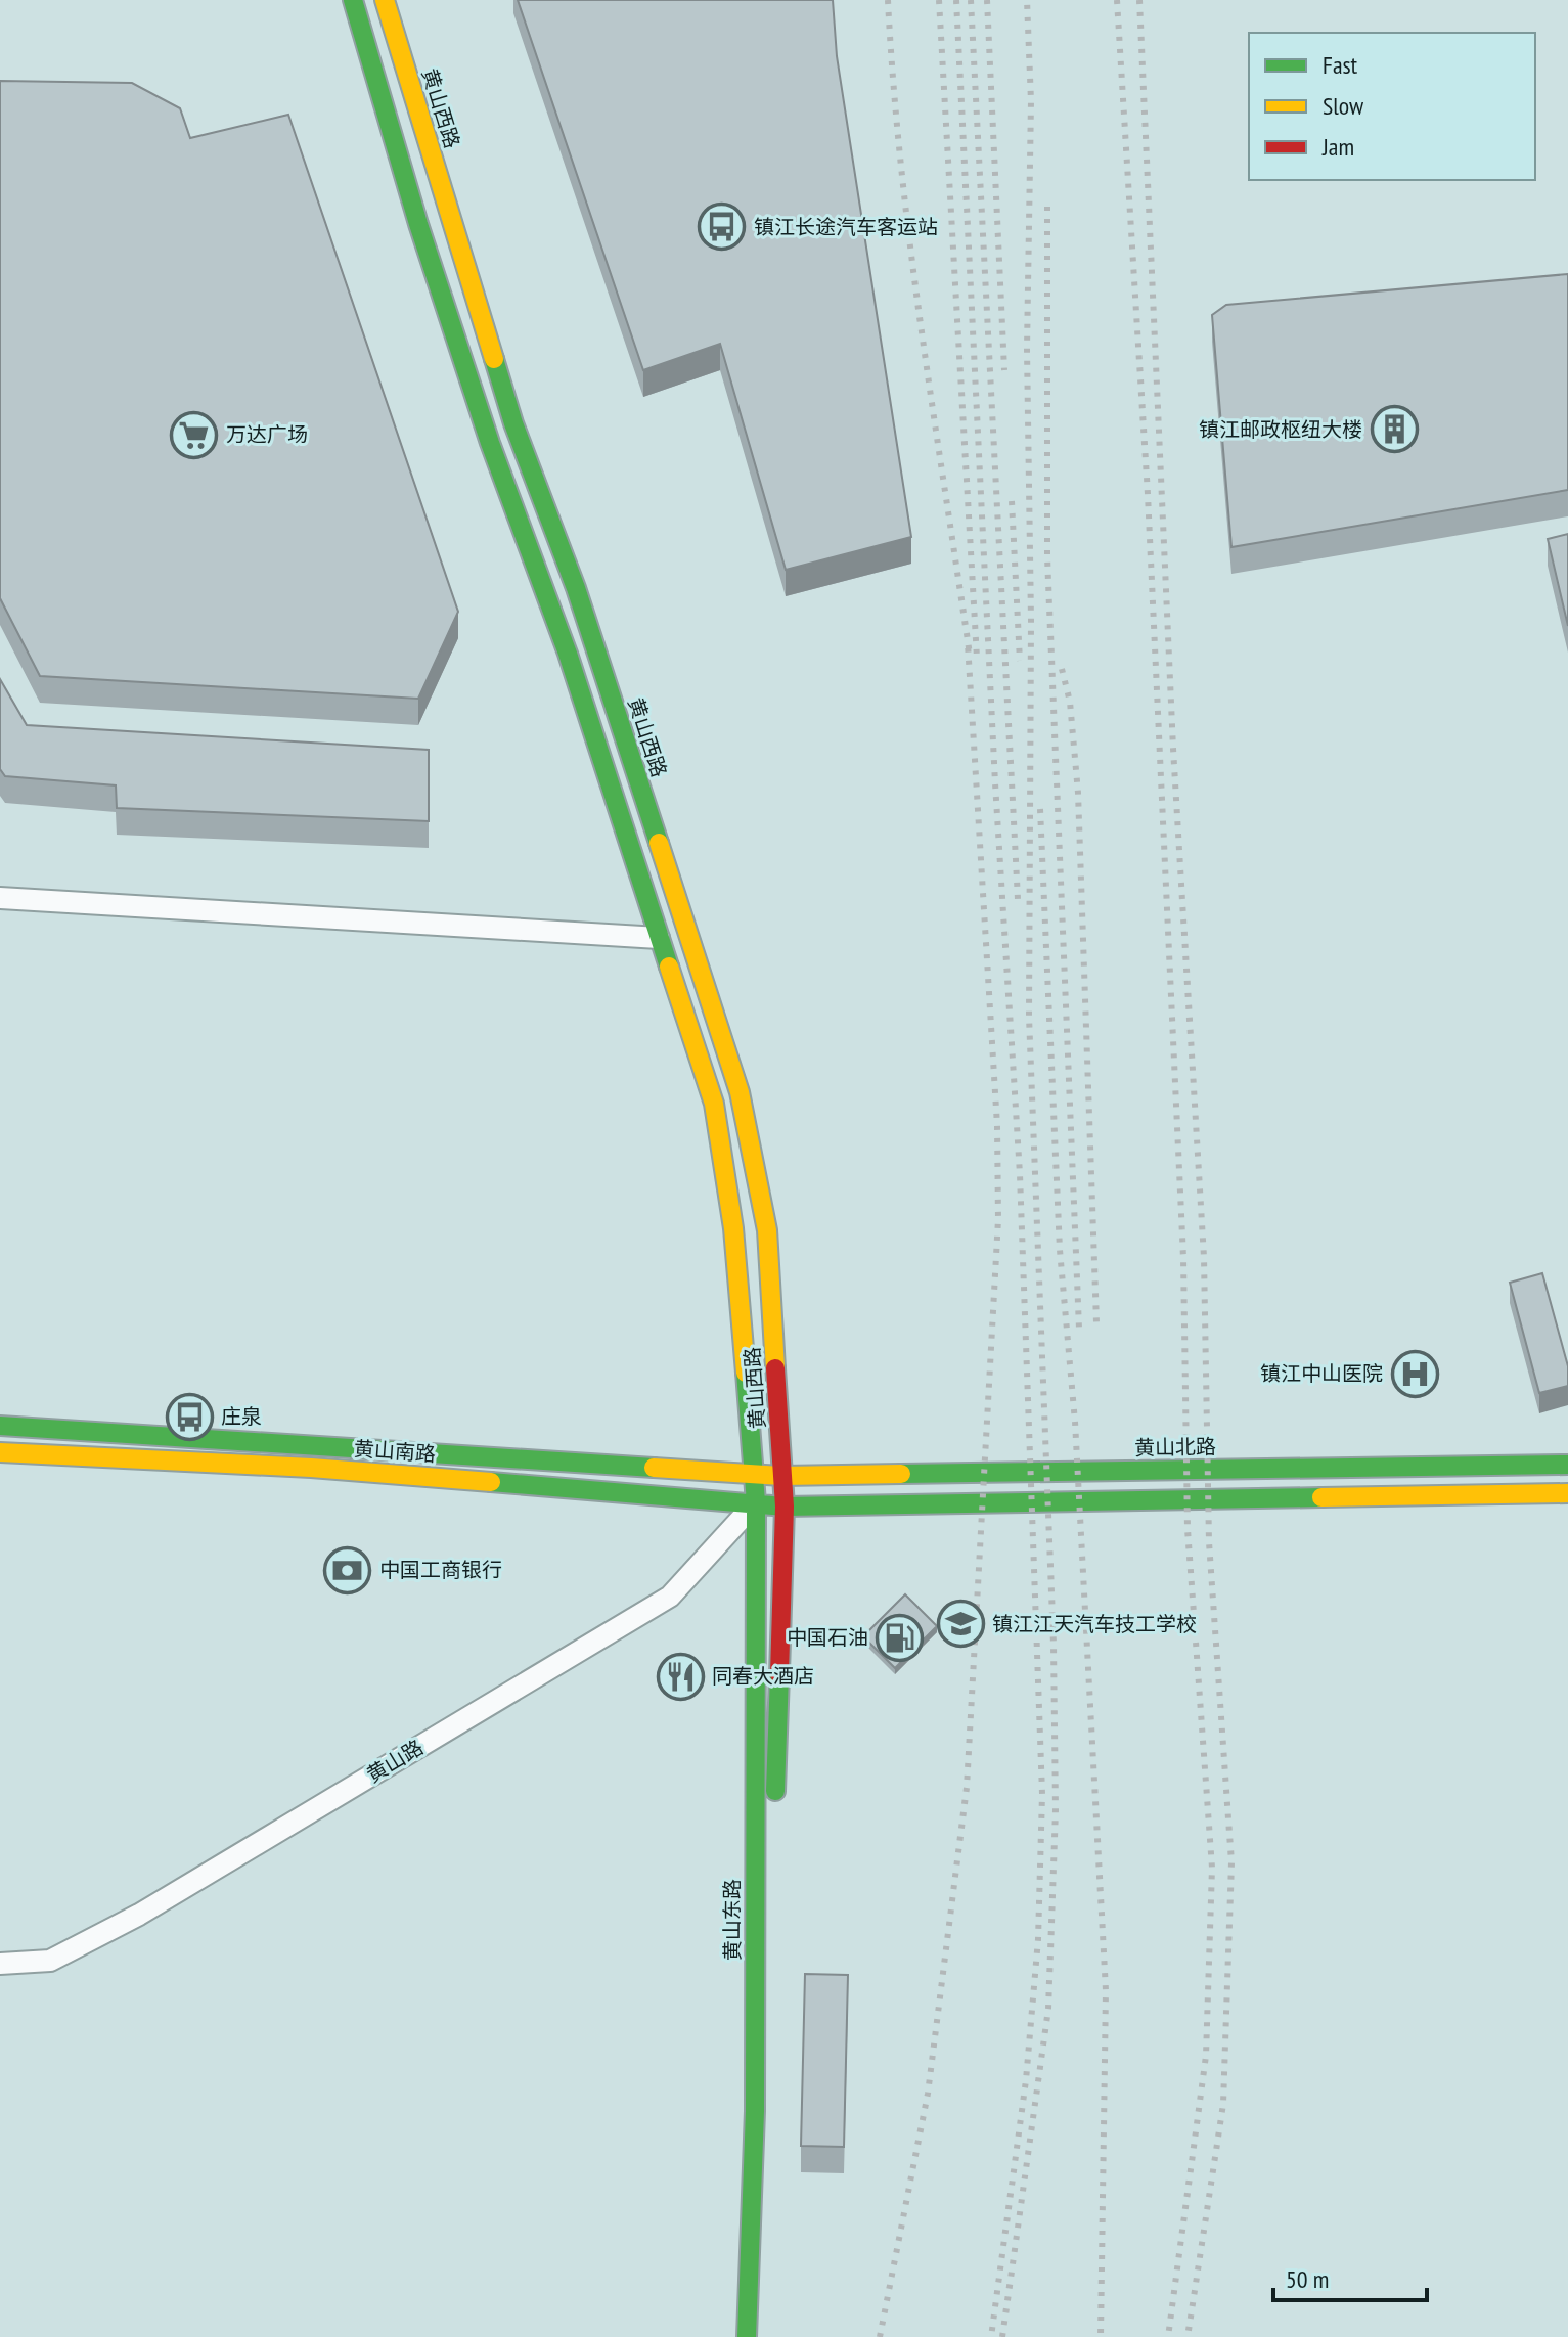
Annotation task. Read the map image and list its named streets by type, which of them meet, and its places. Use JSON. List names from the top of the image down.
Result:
{
  "streets": {
    "street": [
      "黄山西路",
      "黄山北路",
      "黄山南路",
      "黄山路",
      "黄山东路"
    ]
  },
  "crossings": [
    ["黄山西路", "黄山北路"],
    ["黄山西路", "黄山南路"],
    ["黄山西路", "黄山路"],
    ["黄山西路", "黄山东路"],
    ["黄山北路", "黄山南路"],
    ["黄山南路", "黄山路"],
    ["黄山南路", "黄山东路"],
    ["黄山路", "黄山东路"]
  ],
  "places": {
    "bus stop": ["镇江长途汽车客运站", "庄泉"],
    "building": ["镇江邮政枢纽大楼"],
    "supermarket": ["万达广场"],
    "hospital": ["镇江中山医院"],
    "bank": ["中国工商银行"],
    "school or university": ["镇江江天汽车技工学校"],
    "fuel station": ["中国石油"],
    "restaurant": ["同春大酒店"]
  },
  "legend": ["Fast", "Slow", "Jam"],
  "scale_bar": "50 m"
}
